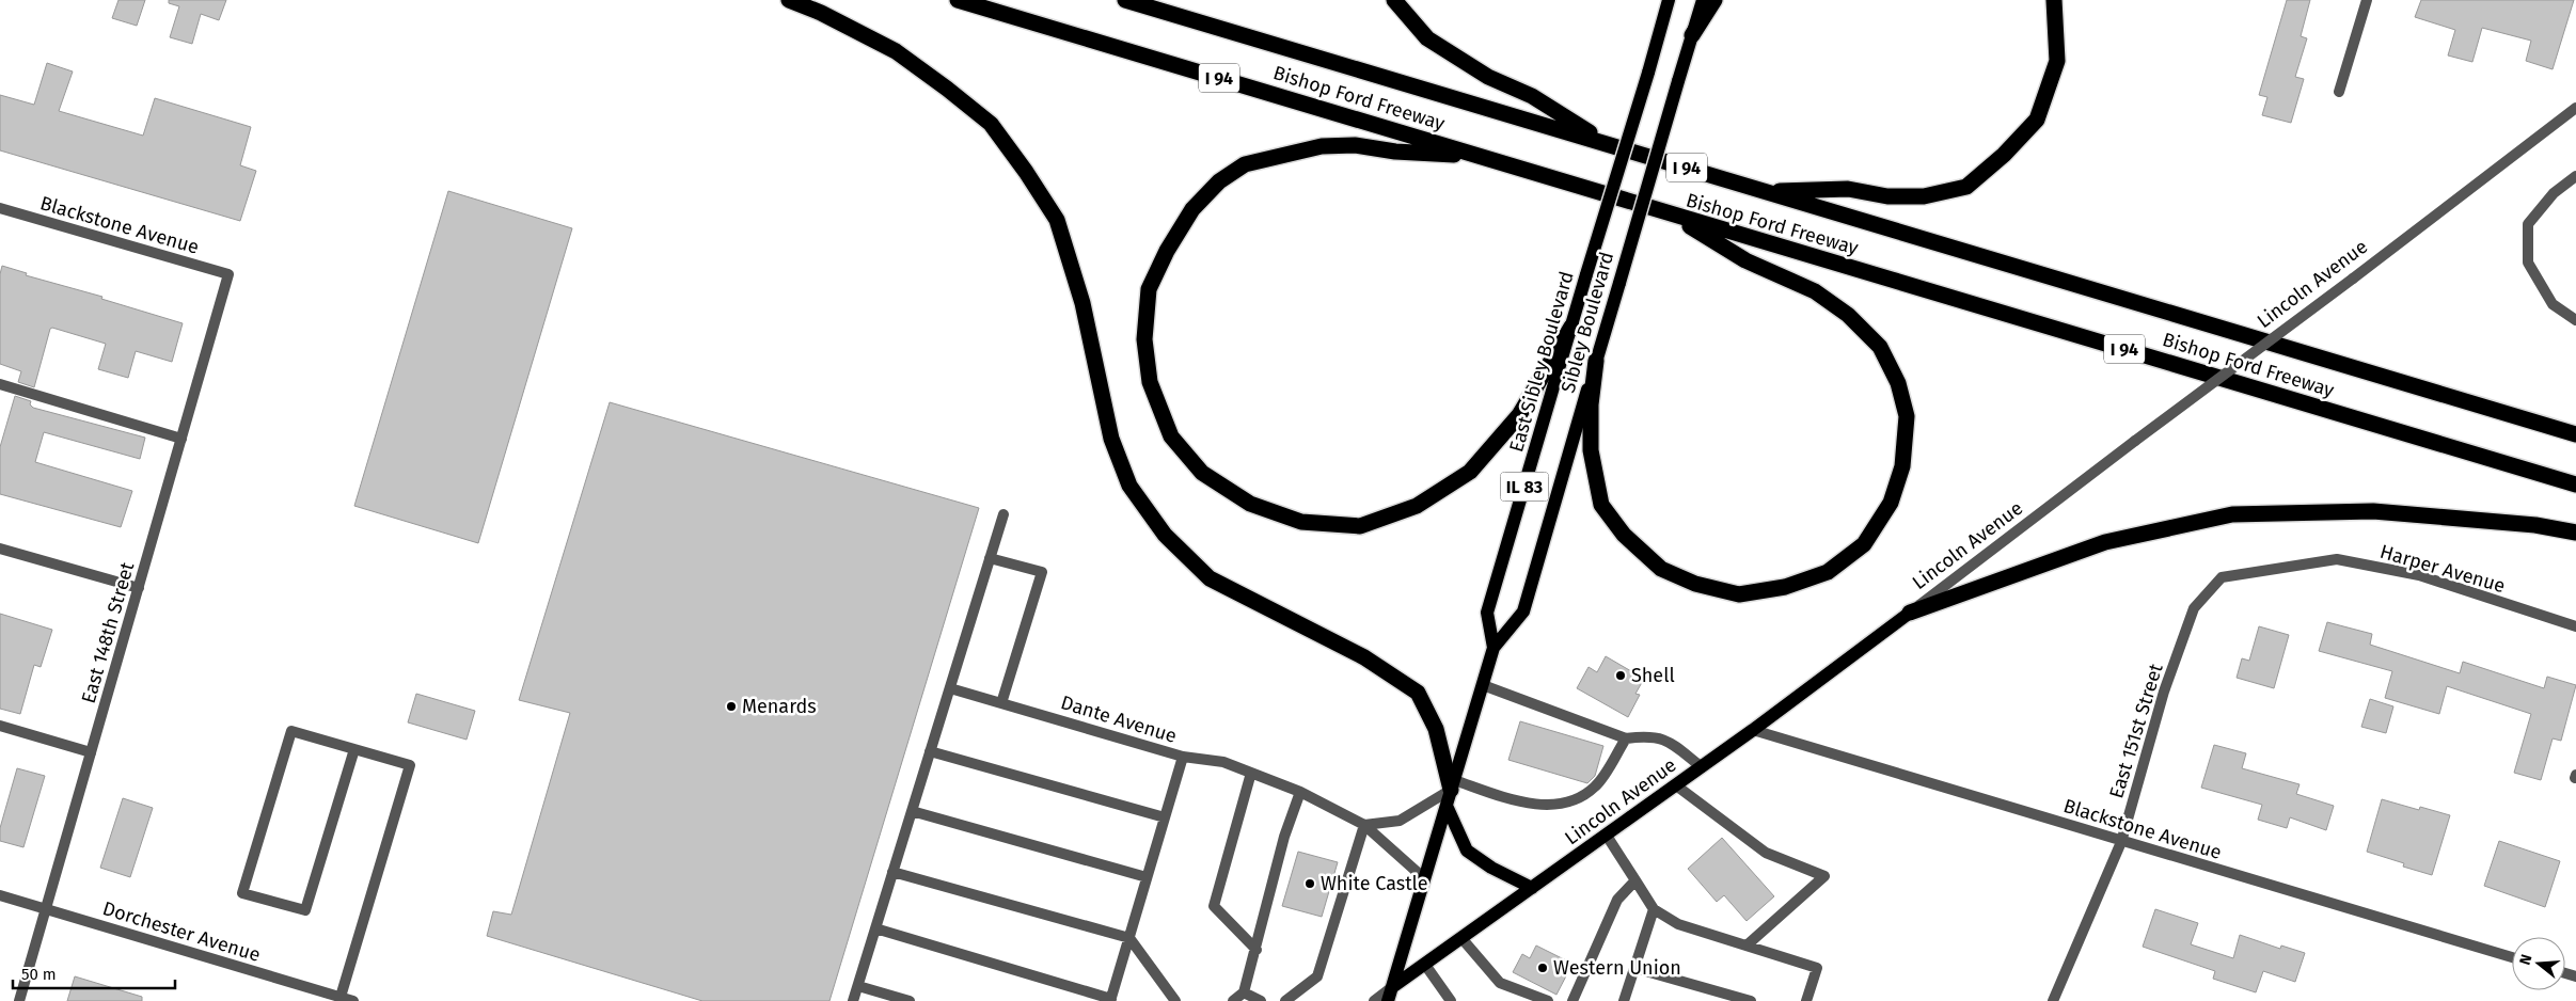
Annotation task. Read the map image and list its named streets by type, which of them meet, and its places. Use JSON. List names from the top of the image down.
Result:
{
  "streets": {
    "highway": ["I 94", "Bishop Ford Freeway"],
    "main road": [
      "Lincoln Avenue",
      "Sibley Boulevard",
      "East Sibley Boulevard",
      "IL 83"
    ],
    "street": [
      "Blackstone Avenue",
      "Harper Avenue",
      "East 148th Street",
      "Dante Avenue",
      "East 151st Street",
      "Dorchester Avenue"
    ]
  },
  "crossings": [
    ["Blackstone Avenue", "Lincoln Avenue"],
    ["Blackstone Avenue", "East 148th Street"],
    ["Blackstone Avenue", "East 151st Street"],
    ["Lincoln Avenue", "East Sibley Boulevard"],
    ["Sibley Boulevard", "East Sibley Boulevard"],
    ["Harper Avenue", "East 151st Street"],
    ["East 148th Street", "Dorchester Avenue"]
  ],
  "places": [
    "Shell",
    "Menards",
    "White Castle",
    "Western Union"
  ],
  "scale_bar": "50 m",
  "north": "left"
}
